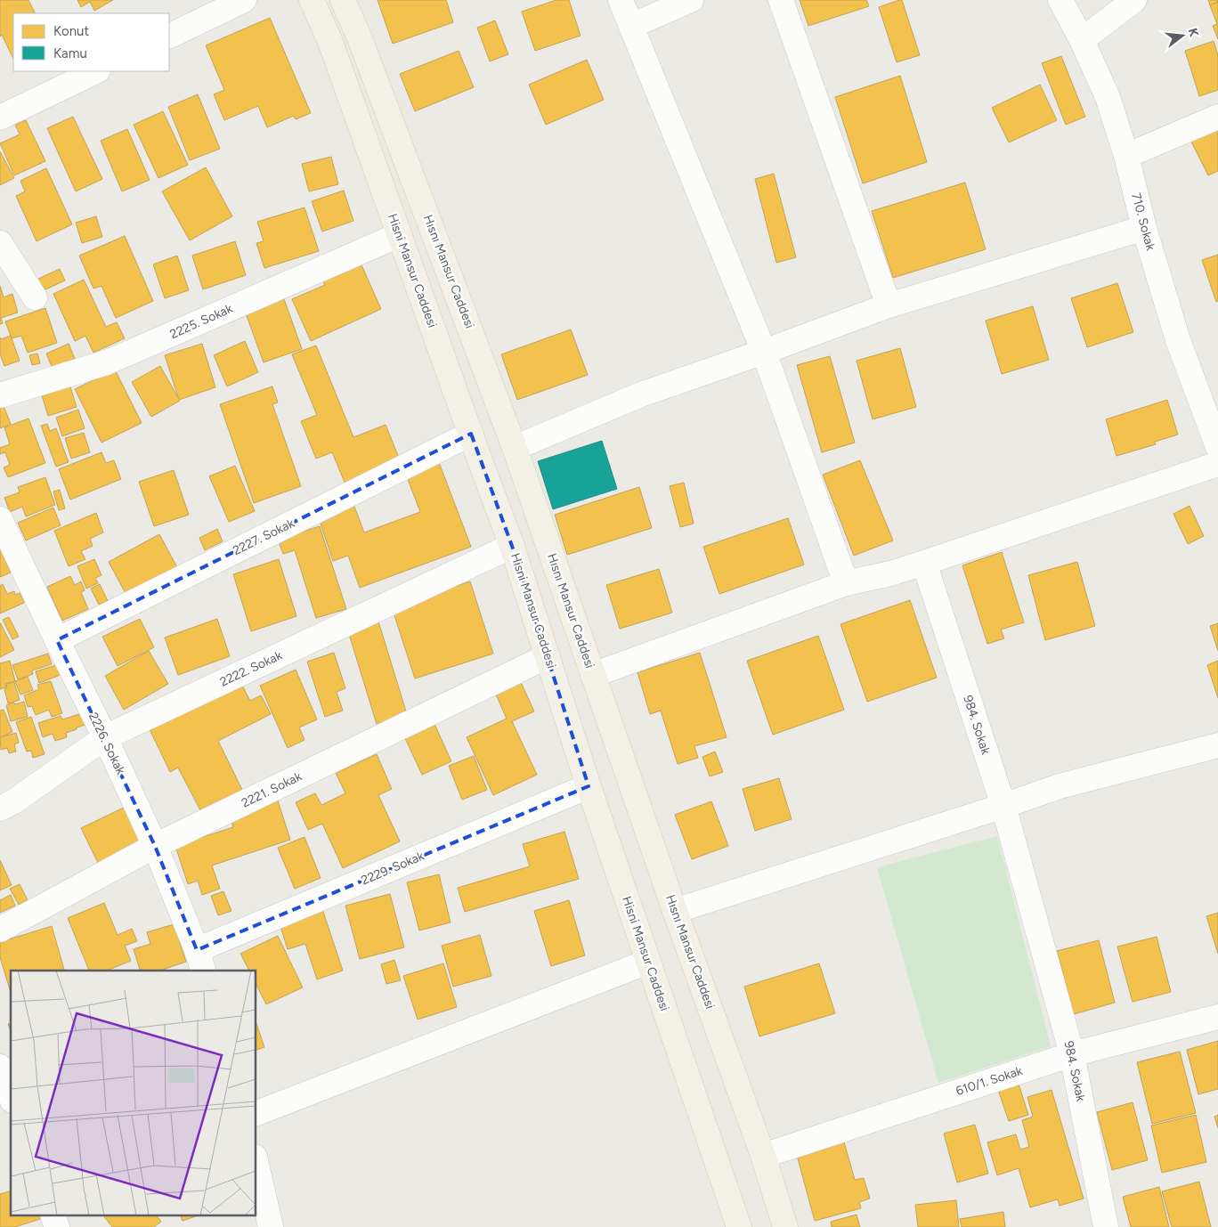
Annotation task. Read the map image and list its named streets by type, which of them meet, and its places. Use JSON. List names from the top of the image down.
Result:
{
  "streets": {
    "main road": ["Hisni Mansur Caddesi", "Hısnı Mansur Caddesi"],
    "street": [
      "710. Sokak",
      "2225. Sokak",
      "2227. Sokak",
      "2222. Sokak",
      "984. Sokak",
      "2226. Sokak",
      "2221. Sokak",
      "2229. Sokak",
      "610/1. Sokak"
    ]
  },
  "crossings": [
    ["Hisni Mansur Caddesi", "2225. Sokak"],
    ["Hisni Mansur Caddesi", "2227. Sokak"],
    ["Hisni Mansur Caddesi", "2222. Sokak"],
    ["Hisni Mansur Caddesi", "2221. Sokak"],
    ["Hisni Mansur Caddesi", "2229. Sokak"],
    ["Hısnı Mansur Caddesi", "610/1. Sokak"],
    ["2227. Sokak", "2226. Sokak"],
    ["2222. Sokak", "2226. Sokak"],
    ["984. Sokak", "610/1. Sokak"],
    ["2226. Sokak", "2221. Sokak"],
    ["2226. Sokak", "2229. Sokak"]
  ],
  "legend": ["Konut", "Kamu"],
  "north": "right"
}
